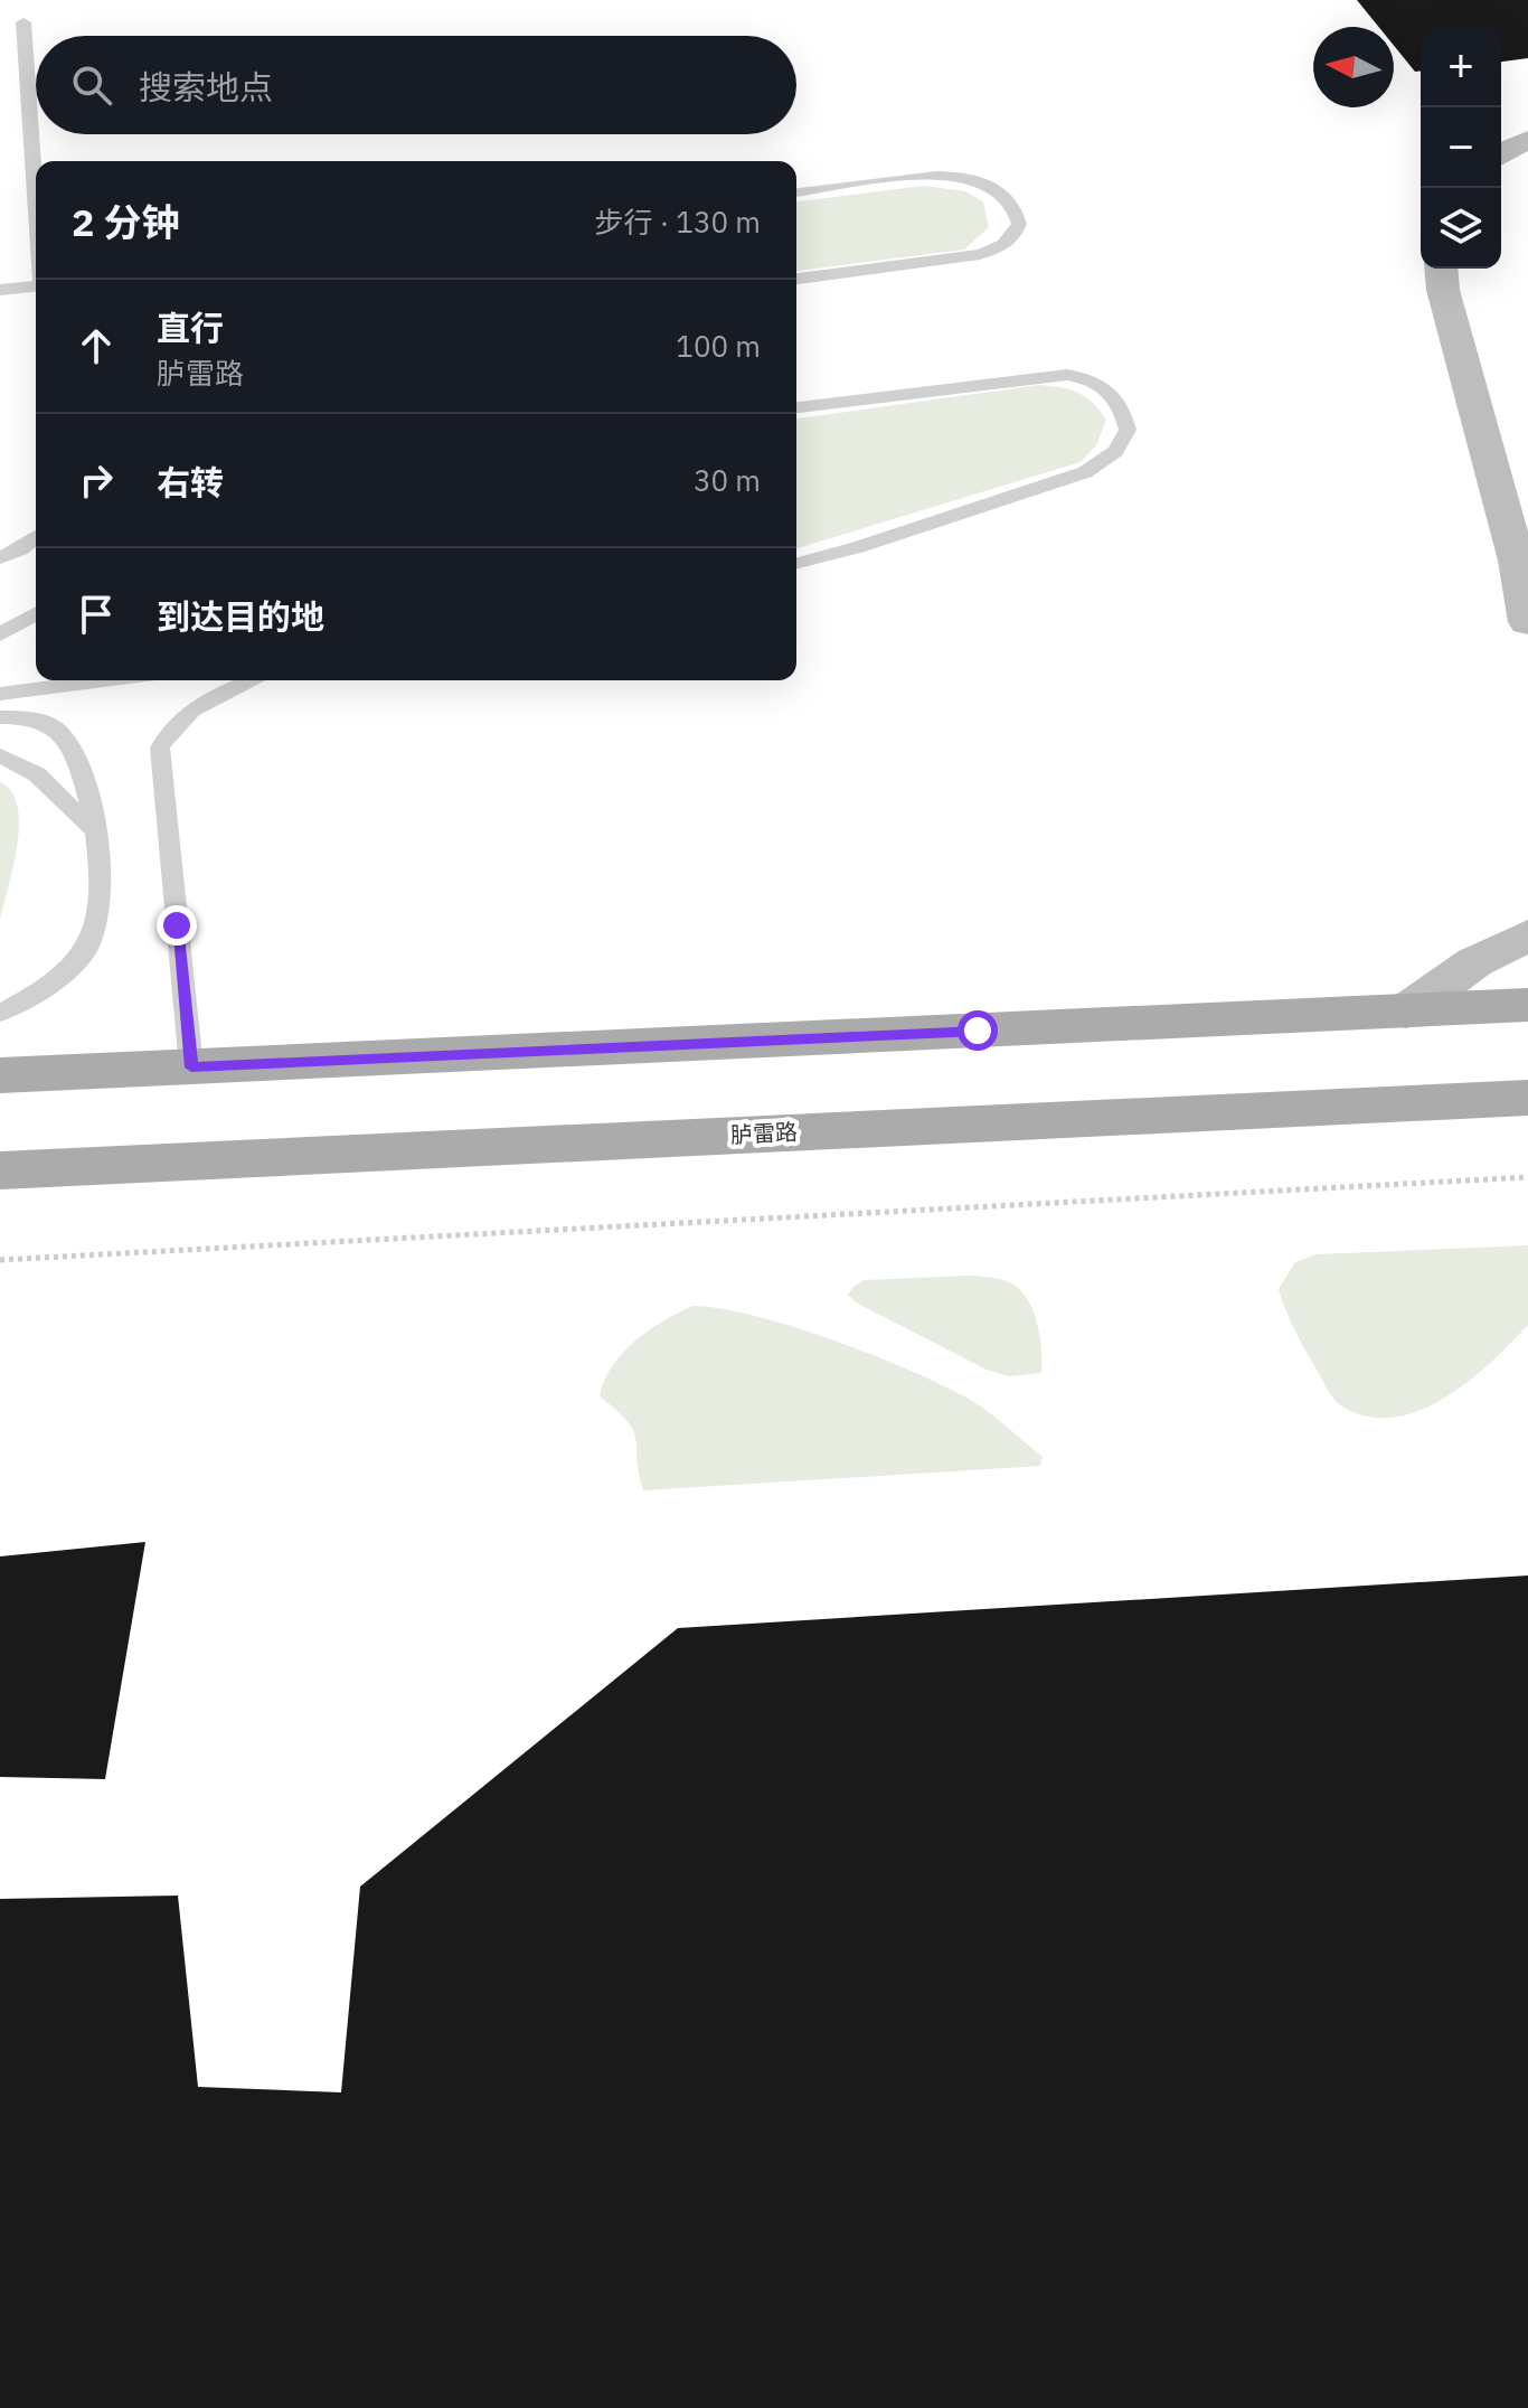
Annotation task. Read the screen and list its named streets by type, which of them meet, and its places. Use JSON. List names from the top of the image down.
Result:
{
  "streets": {
    "main road": ["胪雷路"]
  },
  "north": "left",
  "page": {
    "map_buttons": ["+", "−"],
    "search": "搜索地点",
    "heading": ["2 分钟", "步行 · 130 m"],
    "list": [
      ["直行", "胪雷路", "100 m"],
      ["右转", "30 m"],
      "到达目的地"
    ]
  }
}
